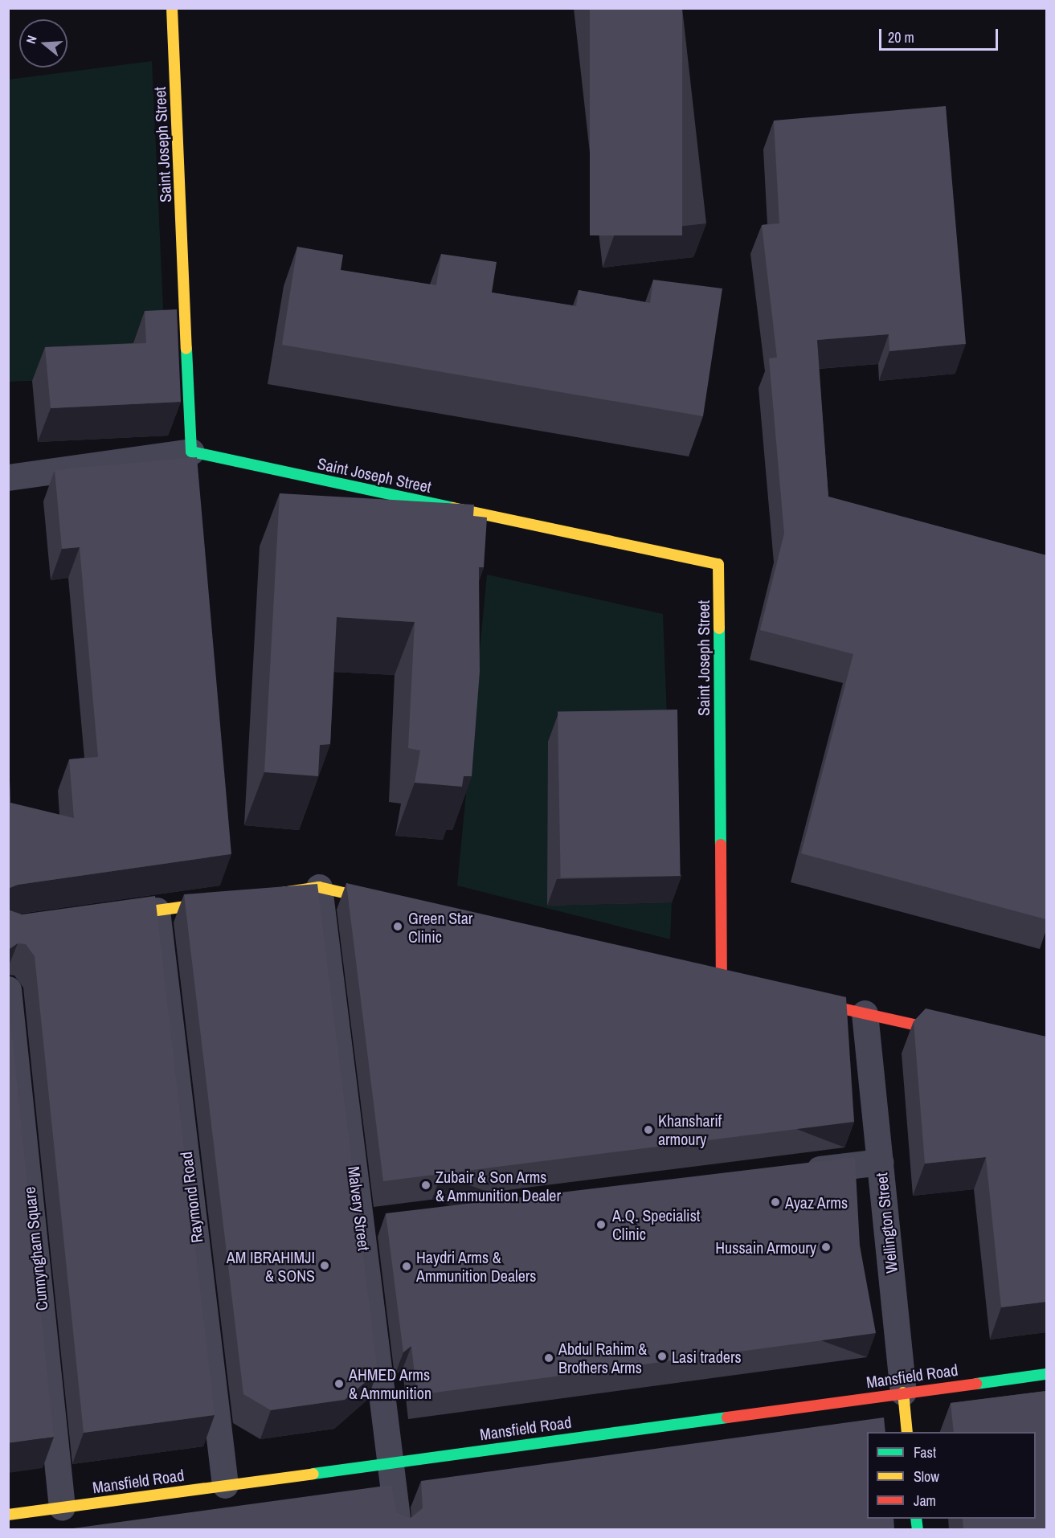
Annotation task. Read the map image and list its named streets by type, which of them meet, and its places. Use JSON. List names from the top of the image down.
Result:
{
  "streets": {
    "street": [
      "Saint Joseph Street",
      "Raymond Road",
      "Malvery Street",
      "Wellington Street",
      "Cunnyngham Square",
      "Mansfield Road"
    ]
  },
  "crossings": [
    ["Raymond Road", "Mansfield Road"],
    ["Malvery Street", "Mansfield Road"],
    ["Wellington Street", "Mansfield Road"],
    ["Cunnyngham Square", "Mansfield Road"]
  ],
  "places": [
    "Green Star Clinic",
    "Khansharif armoury",
    "Zubair & Son Arms & Ammunition Dealer",
    "Ayaz Arms",
    "A.Q. Specialist Clinic",
    "Hussain Armoury",
    "AM IBRAHIMJI & SONS",
    "Haydri Arms & Ammunition Dealers",
    "Lasi traders",
    "Abdul Rahim & Brothers Arms",
    "AHMED Arms & Ammunition"
  ],
  "legend": ["Fast", "Slow", "Jam"],
  "scale_bar": "20 m",
  "north": "left"
}
